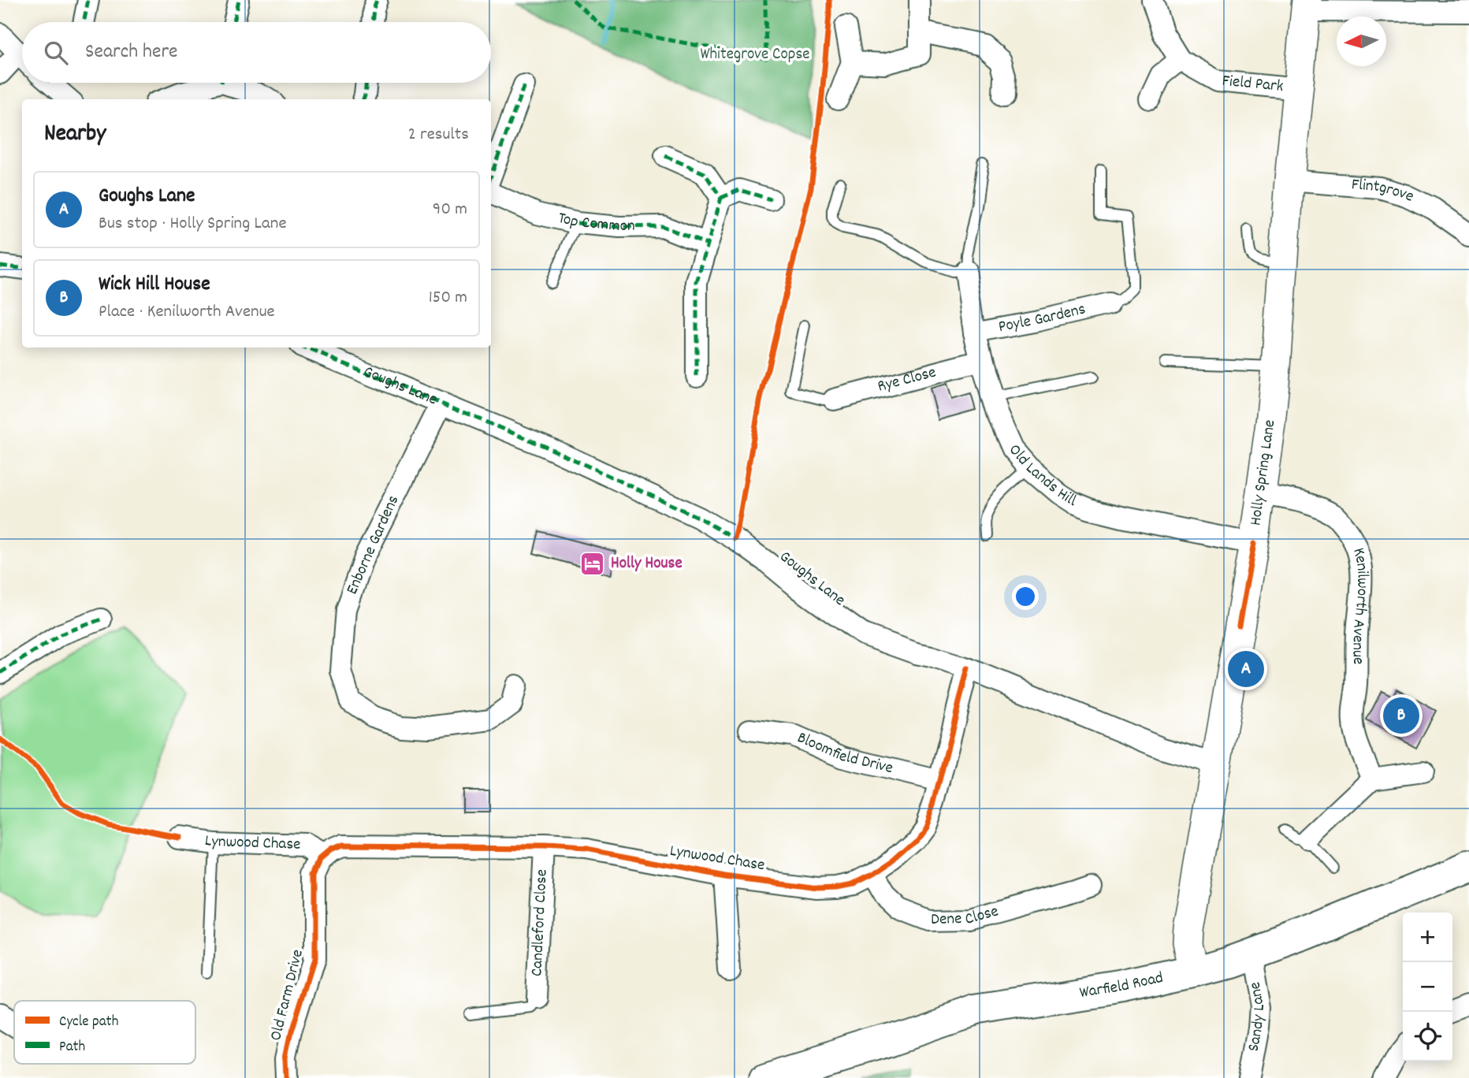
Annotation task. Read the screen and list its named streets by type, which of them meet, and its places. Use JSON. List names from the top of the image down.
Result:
{
  "streets": {
    "main road": ["Warfield Road"],
    "street": [
      "Field Park",
      "Flintgrove",
      "Top Common",
      "Poyle Gardens",
      "Rye Close",
      "Goughs Lane",
      "Holly Spring Lane",
      "Old Lands Hill",
      "Enborne Gardens",
      "Kenilworth Avenue",
      "Bloomfield Drive",
      "Lynwood Chase",
      "Dene Close",
      "Candleford Close",
      "Old Farm Drive",
      "Sandy Lane"
    ]
  },
  "crossings": [
    ["Field Park", "Holly Spring Lane"],
    ["Flintgrove", "Holly Spring Lane"],
    ["Poyle Gardens", "Old Lands Hill"],
    ["Rye Close", "Old Lands Hill"],
    ["Goughs Lane", "Holly Spring Lane"],
    ["Goughs Lane", "Enborne Gardens"],
    ["Goughs Lane", "Lynwood Chase"],
    ["Holly Spring Lane", "Old Lands Hill"],
    ["Holly Spring Lane", "Kenilworth Avenue"],
    ["Holly Spring Lane", "Warfield Road"],
    ["Bloomfield Drive", "Lynwood Chase"],
    ["Lynwood Chase", "Dene Close"],
    ["Lynwood Chase", "Candleford Close"],
    ["Lynwood Chase", "Old Farm Drive"],
    ["Warfield Road", "Sandy Lane"]
  ],
  "parks": ["Whitegrove Copse"],
  "places": {
    "hotel": ["Holly House"]
  },
  "legend": ["Cycle path", "Path"],
  "north": "left",
  "page": {
    "search": "Search here",
    "heading": ["Nearby", "2 results"],
    "list": [
      {
        "mark": "A",
        "name": "Goughs Lane",
        "note": "Bus stop · Holly Spring Lane",
        "value": "90 m"
      },
      {
        "mark": "B",
        "name": "Wick Hill House",
        "note": "Place · Kenilworth Avenue",
        "value": "150 m"
      }
    ],
    "pins": ["A", "B"],
    "map_buttons": ["+", "−"]
  }
}
